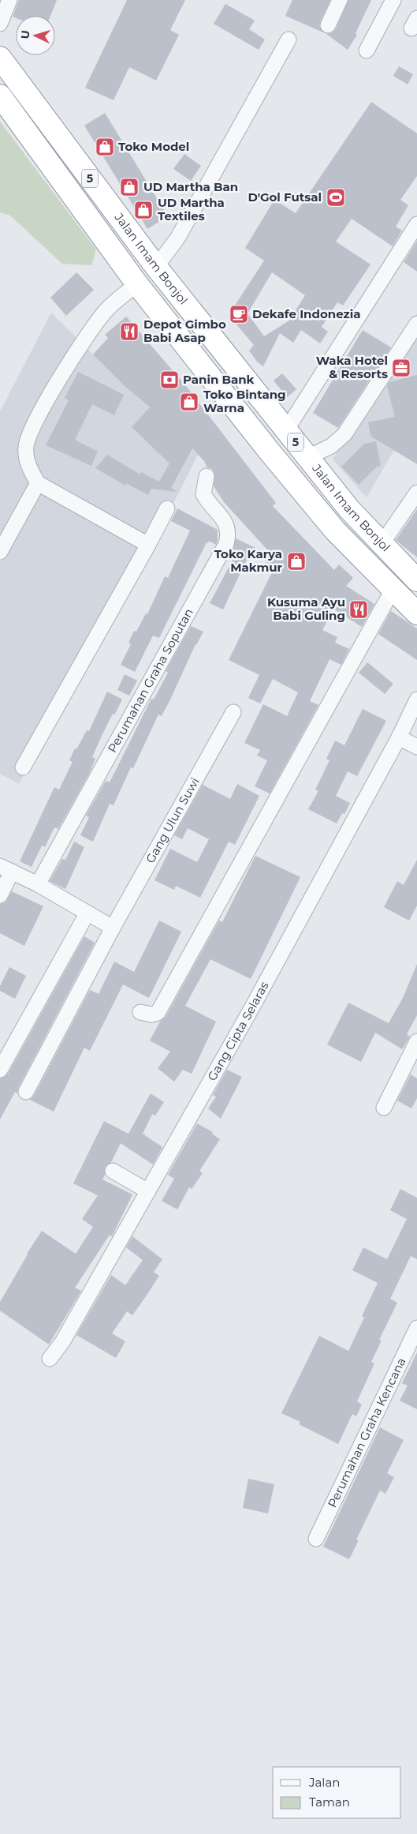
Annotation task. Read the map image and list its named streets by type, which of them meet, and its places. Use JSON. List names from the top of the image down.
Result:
{
  "streets": {
    "highway": ["5", "Jalan Imam Bonjol"],
    "street": [
      "Perumahan Graha Soputan",
      "Gang Ulun Suwi",
      "Gang Cipta Selaras",
      "Perumahan Graha Kencana"
    ]
  },
  "places": {
    "shop": [
      "Toko Model",
      "UD Martha Ban",
      "UD Martha Textiles",
      "Toko Bintang Warna",
      "Toko Karya Makmur"
    ],
    "sports": ["D'Gol Futsal"],
    "cafe": ["Dekafe Indonezia"],
    "restaurant": ["Depot Gimbo Babi Asap", "Kusuma Ayu Babi Guling"],
    "office": ["Waka Hotel & Resorts"],
    "bank": ["Panin Bank"]
  },
  "legend": ["Jalan", "Taman"],
  "north": "left"
}
